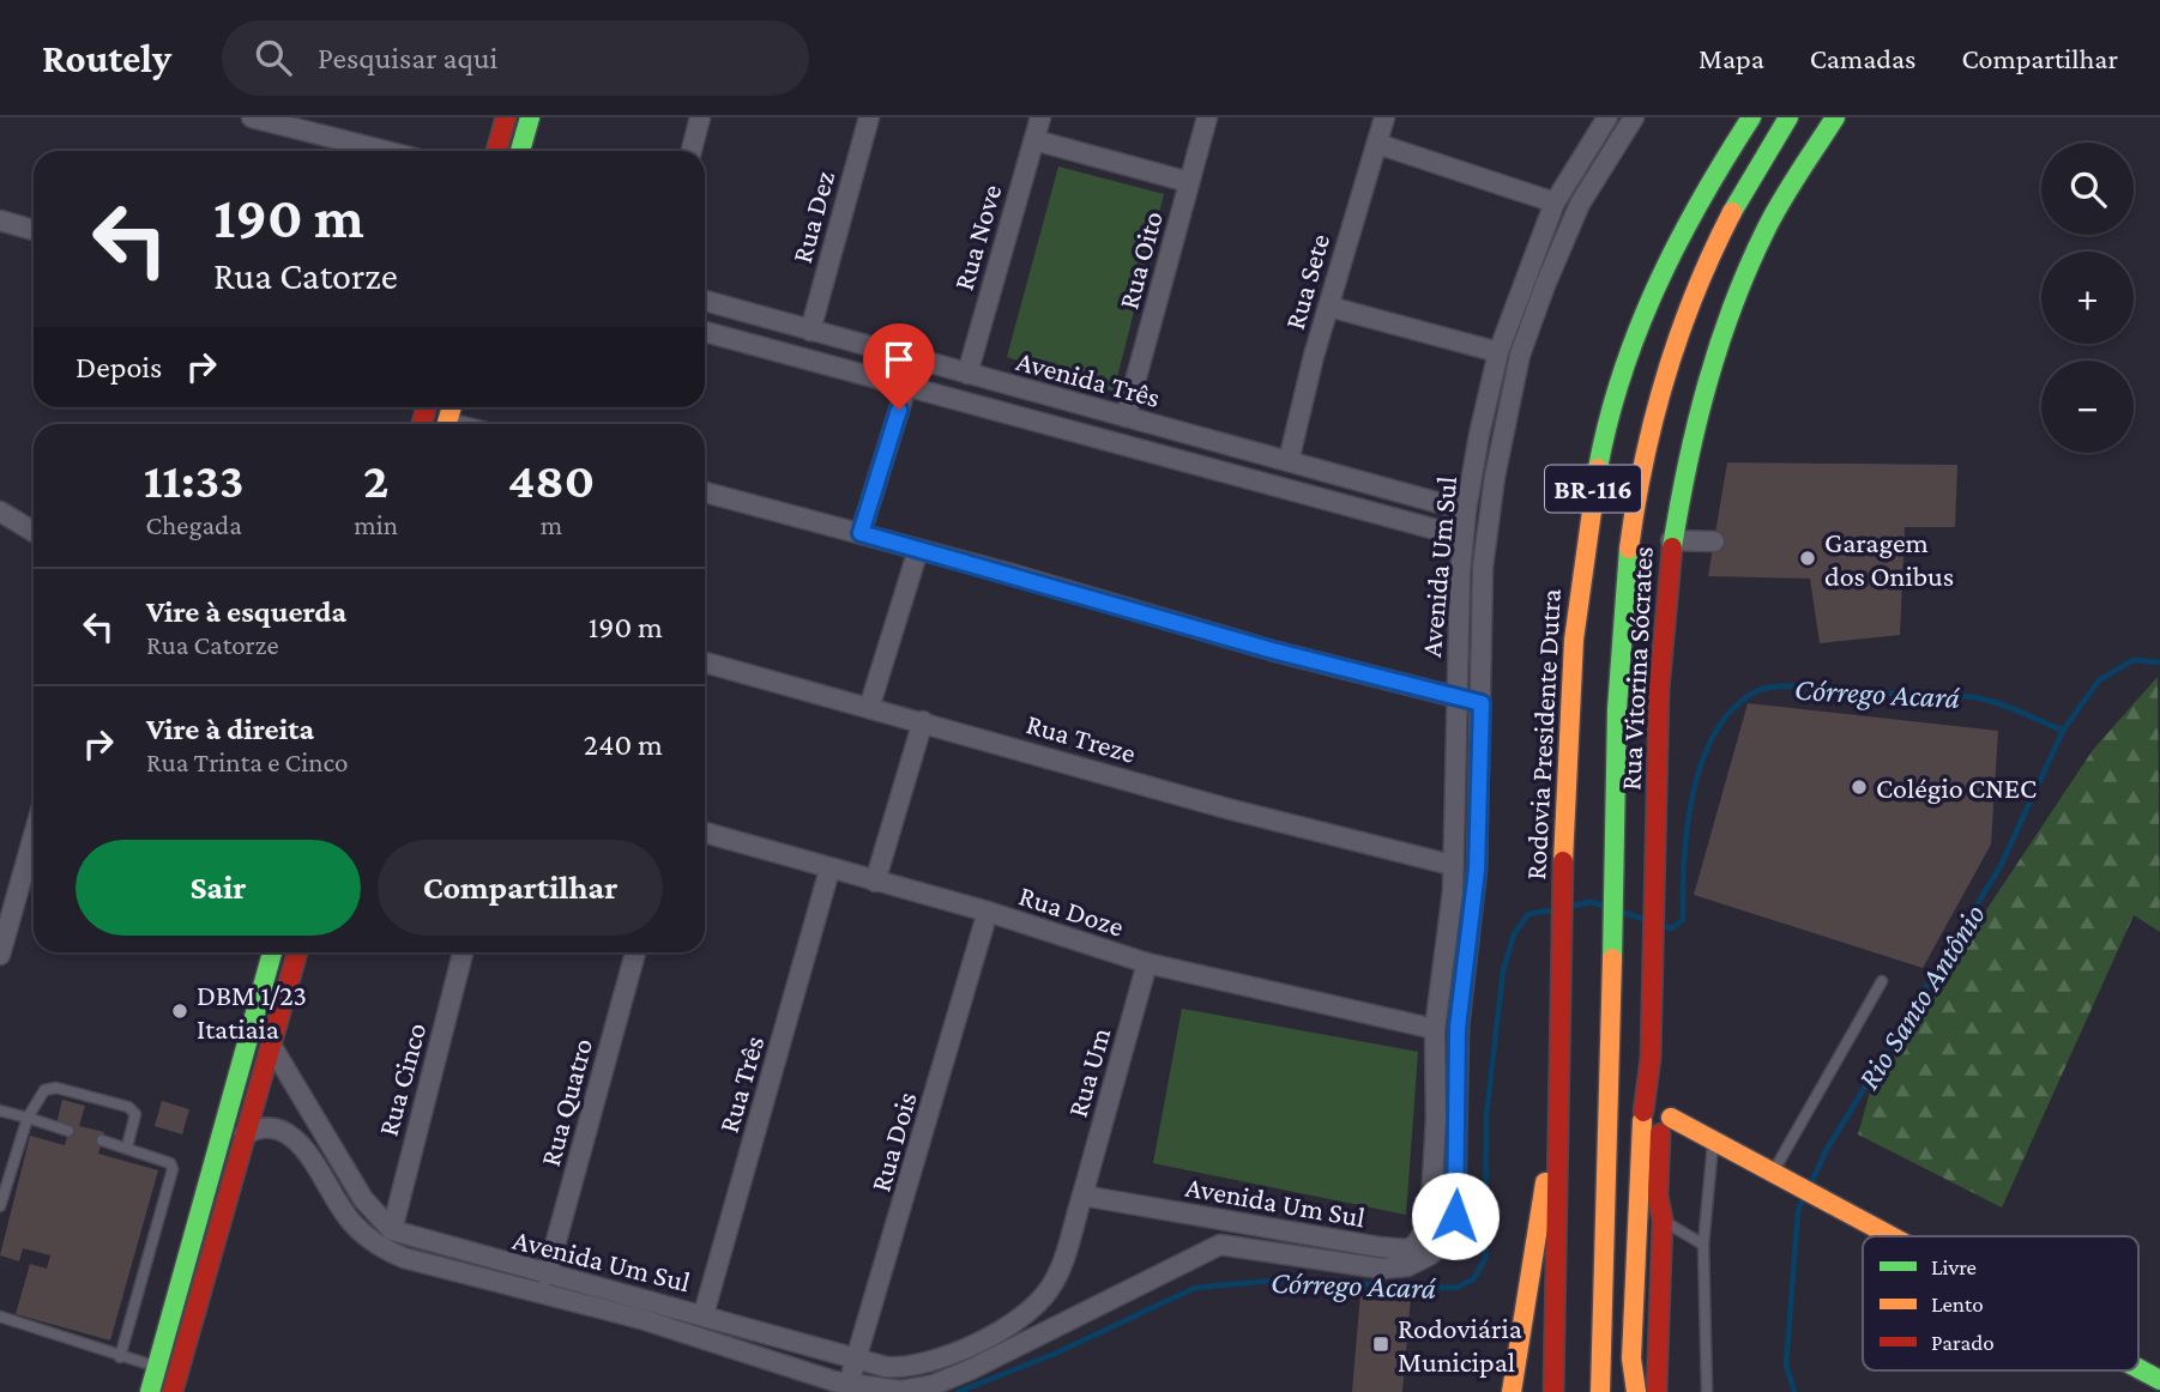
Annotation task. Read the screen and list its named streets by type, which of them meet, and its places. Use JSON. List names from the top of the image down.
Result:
{
  "streets": {
    "main road": ["BR-116", "Rua Vitorina Sócrates", "Rodovia Presidente Dutra"],
    "street": [
      "Rua Dez",
      "Rua Nove",
      "Rua Oito",
      "Rua Sete",
      "Avenida Três",
      "Avenida Um Sul",
      "Rua Treze",
      "Rua Doze",
      "Rua Um",
      "Rua Cinco",
      "Rua Três",
      "Rua Quatro",
      "Rua Dois"
    ]
  },
  "crossings": [
    ["Rua Dez", "Avenida Três"],
    ["Rua Nove", "Avenida Três"],
    ["Rua Oito", "Avenida Três"],
    ["Rua Sete", "Avenida Três"],
    ["Avenida Três", "Avenida Um Sul"],
    ["Avenida Um Sul", "Rua Treze"],
    ["Avenida Um Sul", "Rua Doze"],
    ["Avenida Um Sul", "Rua Um"],
    ["Avenida Um Sul", "Rua Cinco"],
    ["Avenida Um Sul", "Rua Três"],
    ["Avenida Um Sul", "Rua Quatro"],
    ["Avenida Um Sul", "Rua Dois"],
    ["Rua Doze", "Rua Um"],
    ["Rua Doze", "Rua Três"],
    ["Rua Doze", "Rua Dois"]
  ],
  "water": ["Córrego Acará", "Rio Santo Antônio"],
  "places": {
    "other": ["Garagem dos Onibus", "Colégio CNEC", "DBM 1/23 Itatiaia"],
    "transit": ["Rodoviária Municipal"]
  },
  "legend": ["Livre", "Lento", "Parado"],
  "page": {
    "header": "Routely",
    "search": "Pesquisar aqui",
    "nav": ["Mapa", "Camadas", "Compartilhar"],
    "map_buttons": ["+", "−"],
    "turn": ["190 m", "Rua Catorze"],
    "then": "Depois",
    "eta": [
      "11:33",
      "Chegada",
      "2",
      "min",
      "480",
      "m"
    ],
    "list": [
      {
        "name": "Vire à esquerda",
        "note": "Rua Catorze",
        "value": "190 m"
      },
      {
        "name": "Vire à direita",
        "note": "Rua Trinta e Cinco",
        "value": "240 m"
      }
    ],
    "buttons": ["Sair", "Compartilhar"]
  }
}
